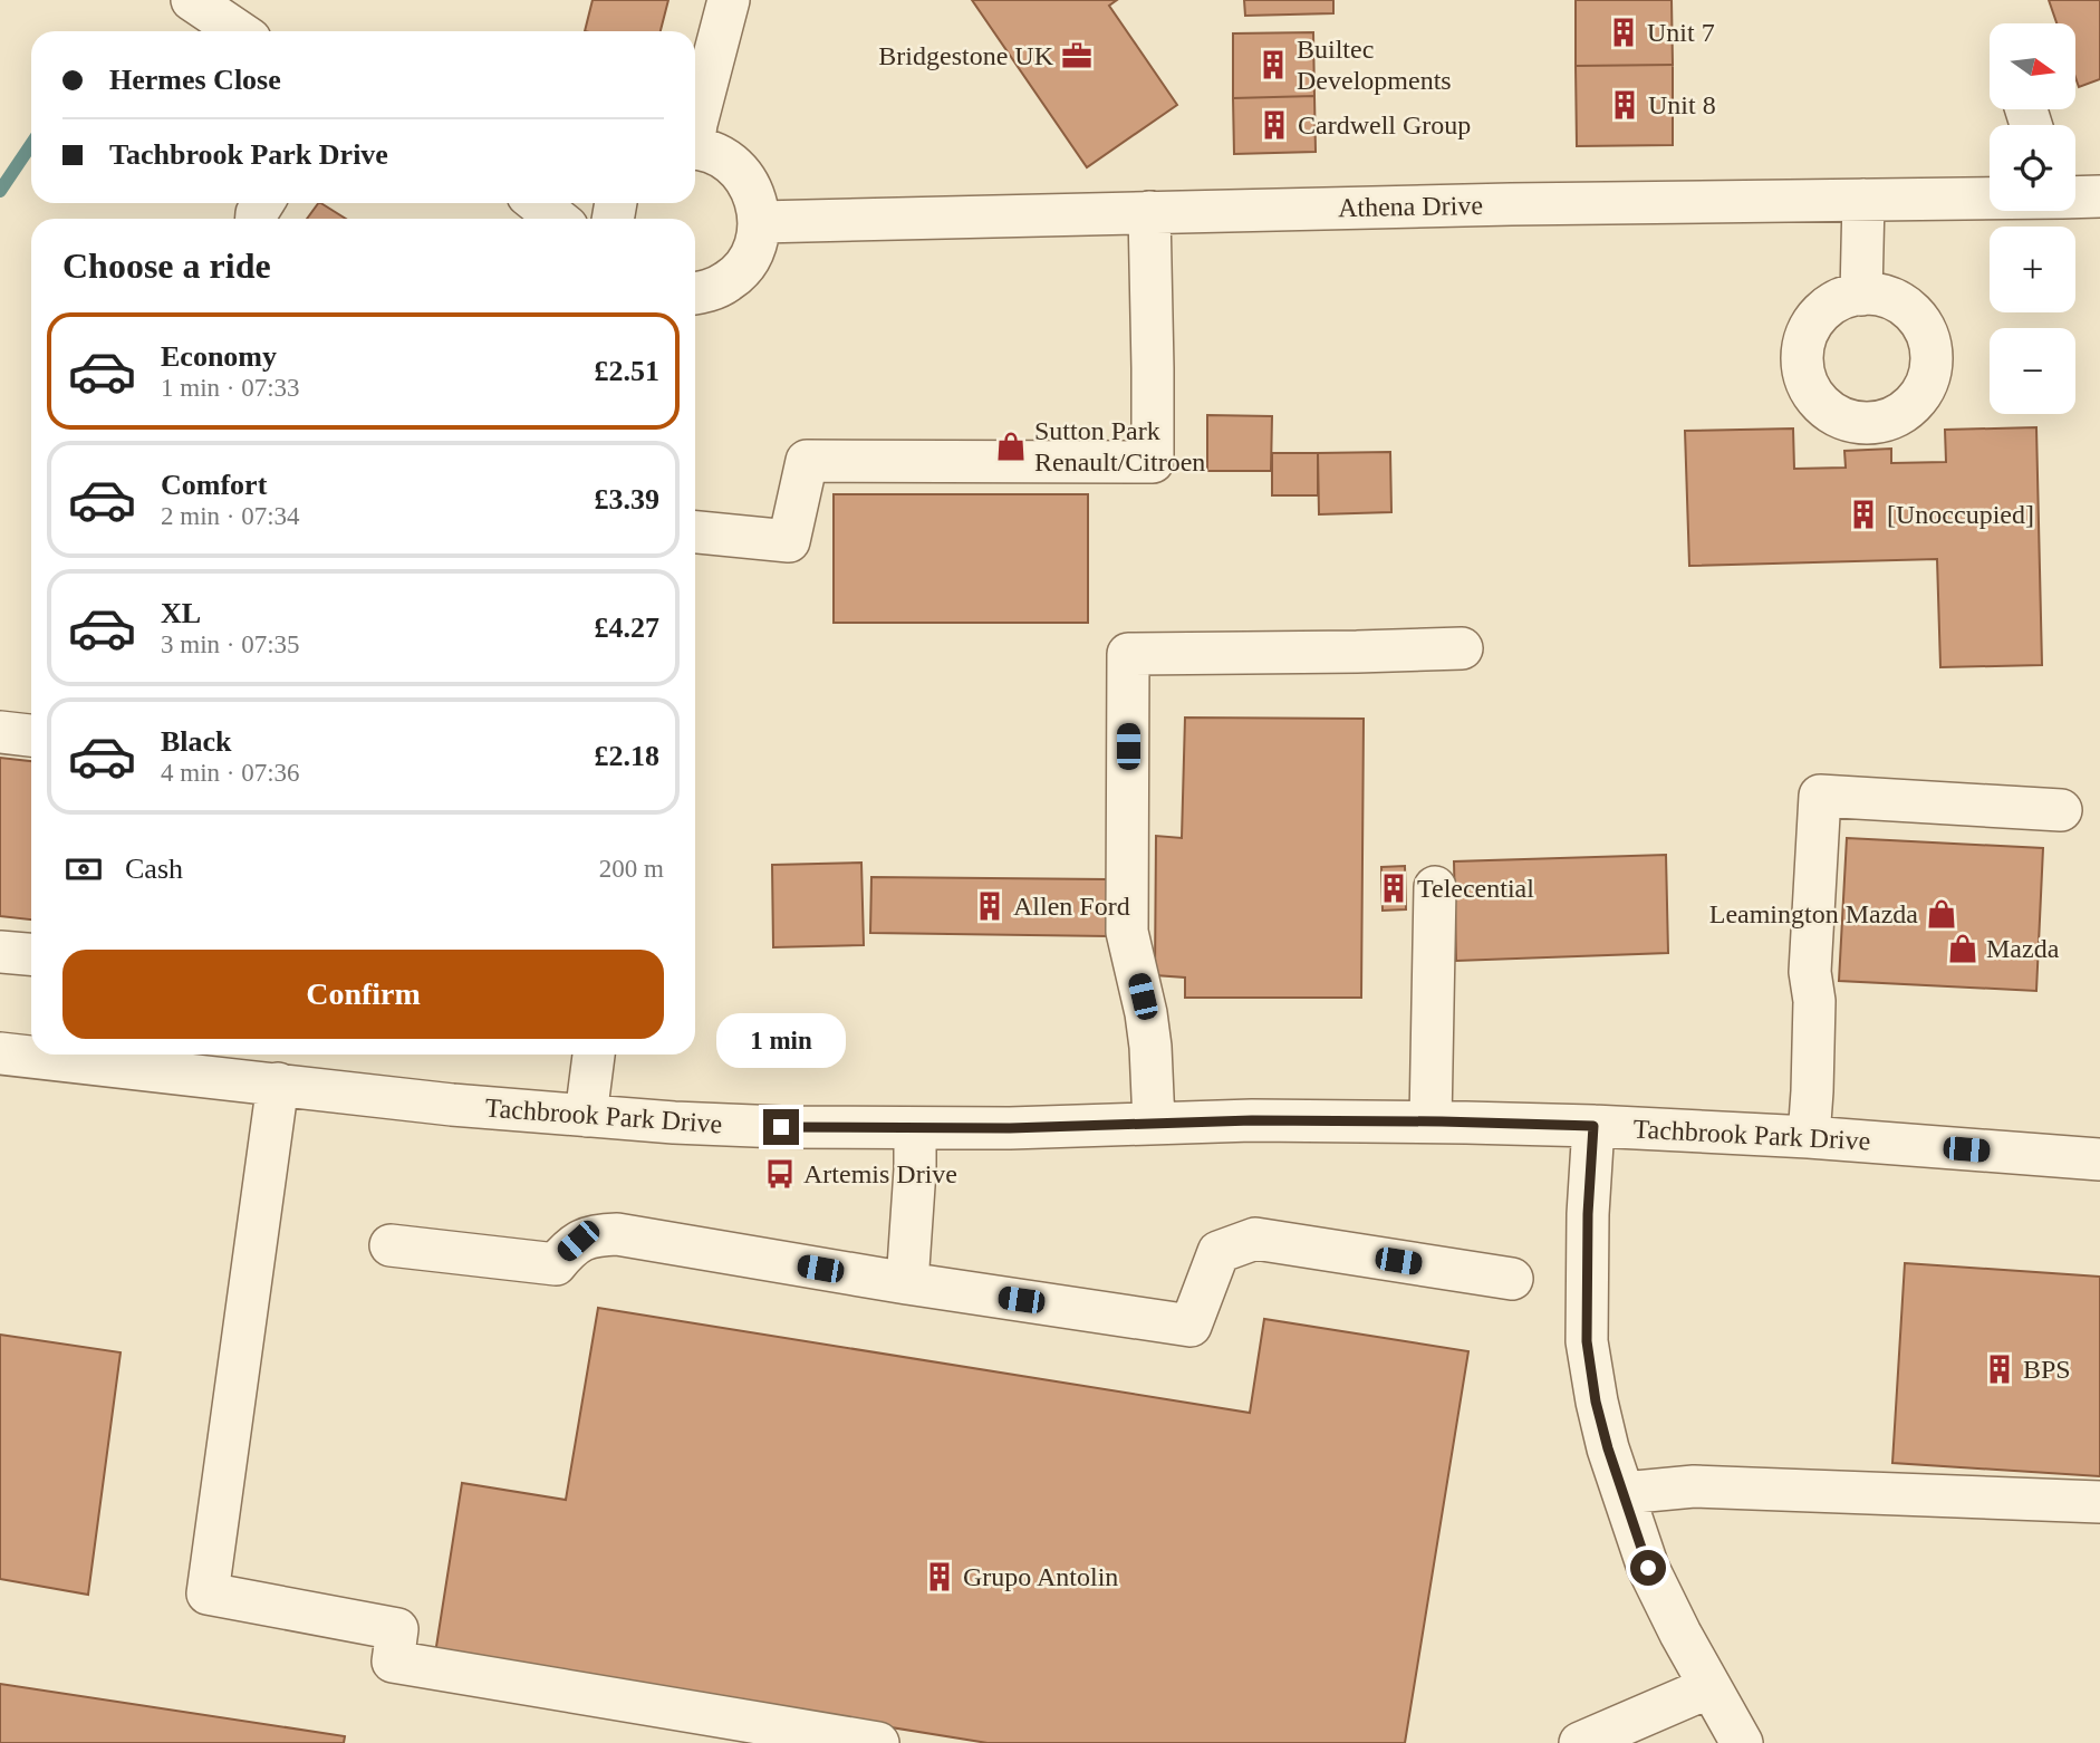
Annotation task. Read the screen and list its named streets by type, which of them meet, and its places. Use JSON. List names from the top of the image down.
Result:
{
  "streets": {
    "street": ["Athena Drive", "Tachbrook Park Drive"]
  },
  "places": {
    "building": [
      "Unit 7",
      "Builtec Developments",
      "Unit 8",
      "Cardwell Group",
      "[Unoccupied]",
      "Telecential",
      "Allen Ford",
      "BPS",
      "Grupo Antolin"
    ],
    "office": ["Bridgestone UK"],
    "shop": ["Sutton Park Renault/Citroen", "Leamington Mazda", "Mazda"],
    "bus stop": ["Artemis Drive"]
  },
  "north": "right",
  "page": {
    "map_buttons": ["+", "−"],
    "banner": ["Hermes Close", "Tachbrook Park Drive"],
    "heading": "Choose a ride",
    "list": [
      {
        "name": "Economy",
        "note": "1 min · 07:33",
        "value": "£2.51"
      },
      {
        "name": "Comfort",
        "note": "2 min · 07:34",
        "value": "£3.39"
      },
      {
        "name": "XL",
        "note": "3 min · 07:35",
        "value": "£4.27"
      },
      {
        "name": "Black",
        "note": "4 min · 07:36",
        "value": "£2.18"
      }
    ],
    "pay": ["Cash", "200 m"],
    "buttons": "Confirm",
    "bubble": "1 min"
  }
}
